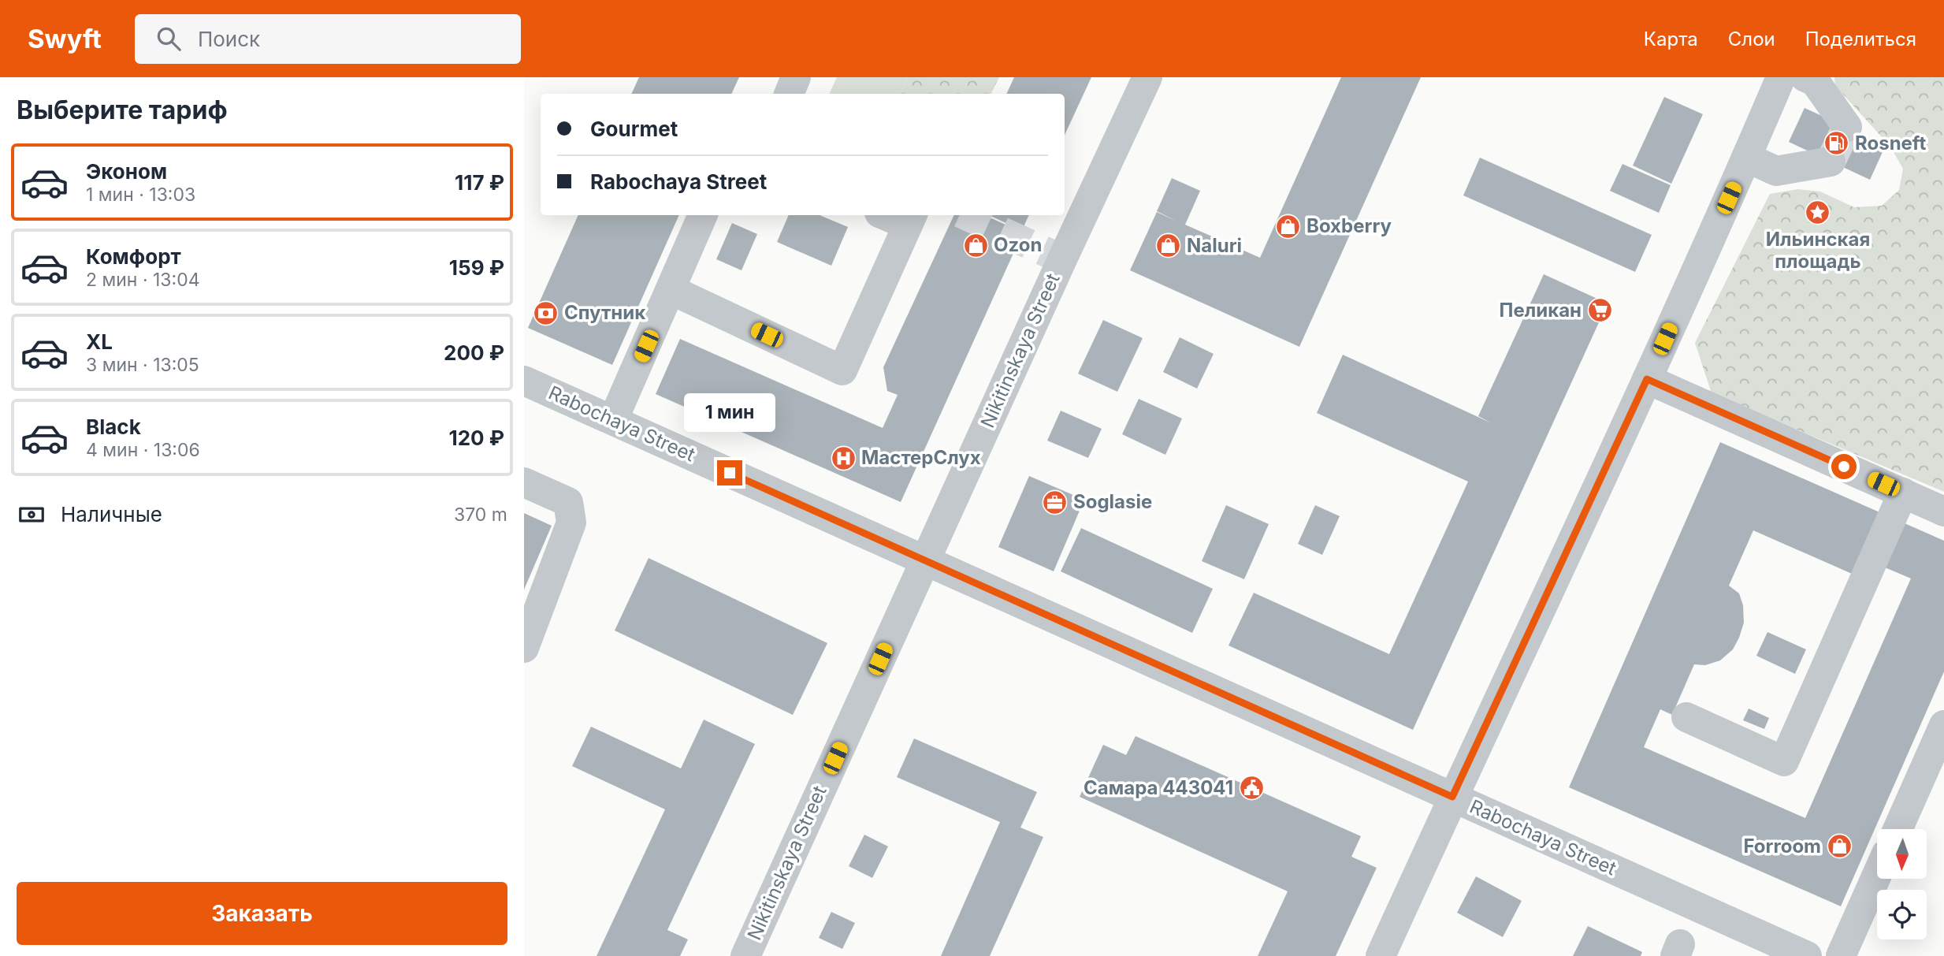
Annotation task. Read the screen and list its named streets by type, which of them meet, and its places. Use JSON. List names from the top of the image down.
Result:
{
  "streets": {
    "street": ["Nikitinskaya Street", "Rabochaya Street"]
  },
  "crossings": [
    ["Nikitinskaya Street", "Rabochaya Street"]
  ],
  "places": {
    "fuel station": ["Rosneft"],
    "place": ["Ильинская площадь"],
    "shop": [
      "Boxberry",
      "Ozon",
      "Naluri",
      "Forroom"
    ],
    "supermarket": ["Пеликан"],
    "bank": ["Спутник"],
    "hospital": ["МастерСлух"],
    "office": ["Soglasie"],
    "public building": ["Самара 443041"]
  },
  "north": "bottom",
  "page": {
    "header": "Swyft",
    "search": "Поиск",
    "nav": ["Карта", "Слои", "Поделиться"],
    "heading": "Выберите тариф",
    "banner": ["Gourmet", "Rabochaya Street"],
    "list": [
      {
        "name": "Эконом",
        "note": "1 мин · 13:03",
        "value": "117 ₽"
      },
      {
        "name": "Комфорт",
        "note": "2 мин · 13:04",
        "value": "159 ₽"
      },
      {
        "name": "XL",
        "note": "3 мин · 13:05",
        "value": "200 ₽"
      },
      {
        "name": "Black",
        "note": "4 мин · 13:06",
        "value": "120 ₽"
      }
    ],
    "bubble": "1 мин",
    "pay": ["Наличные", "370 m"],
    "buttons": "Заказать"
  }
}
